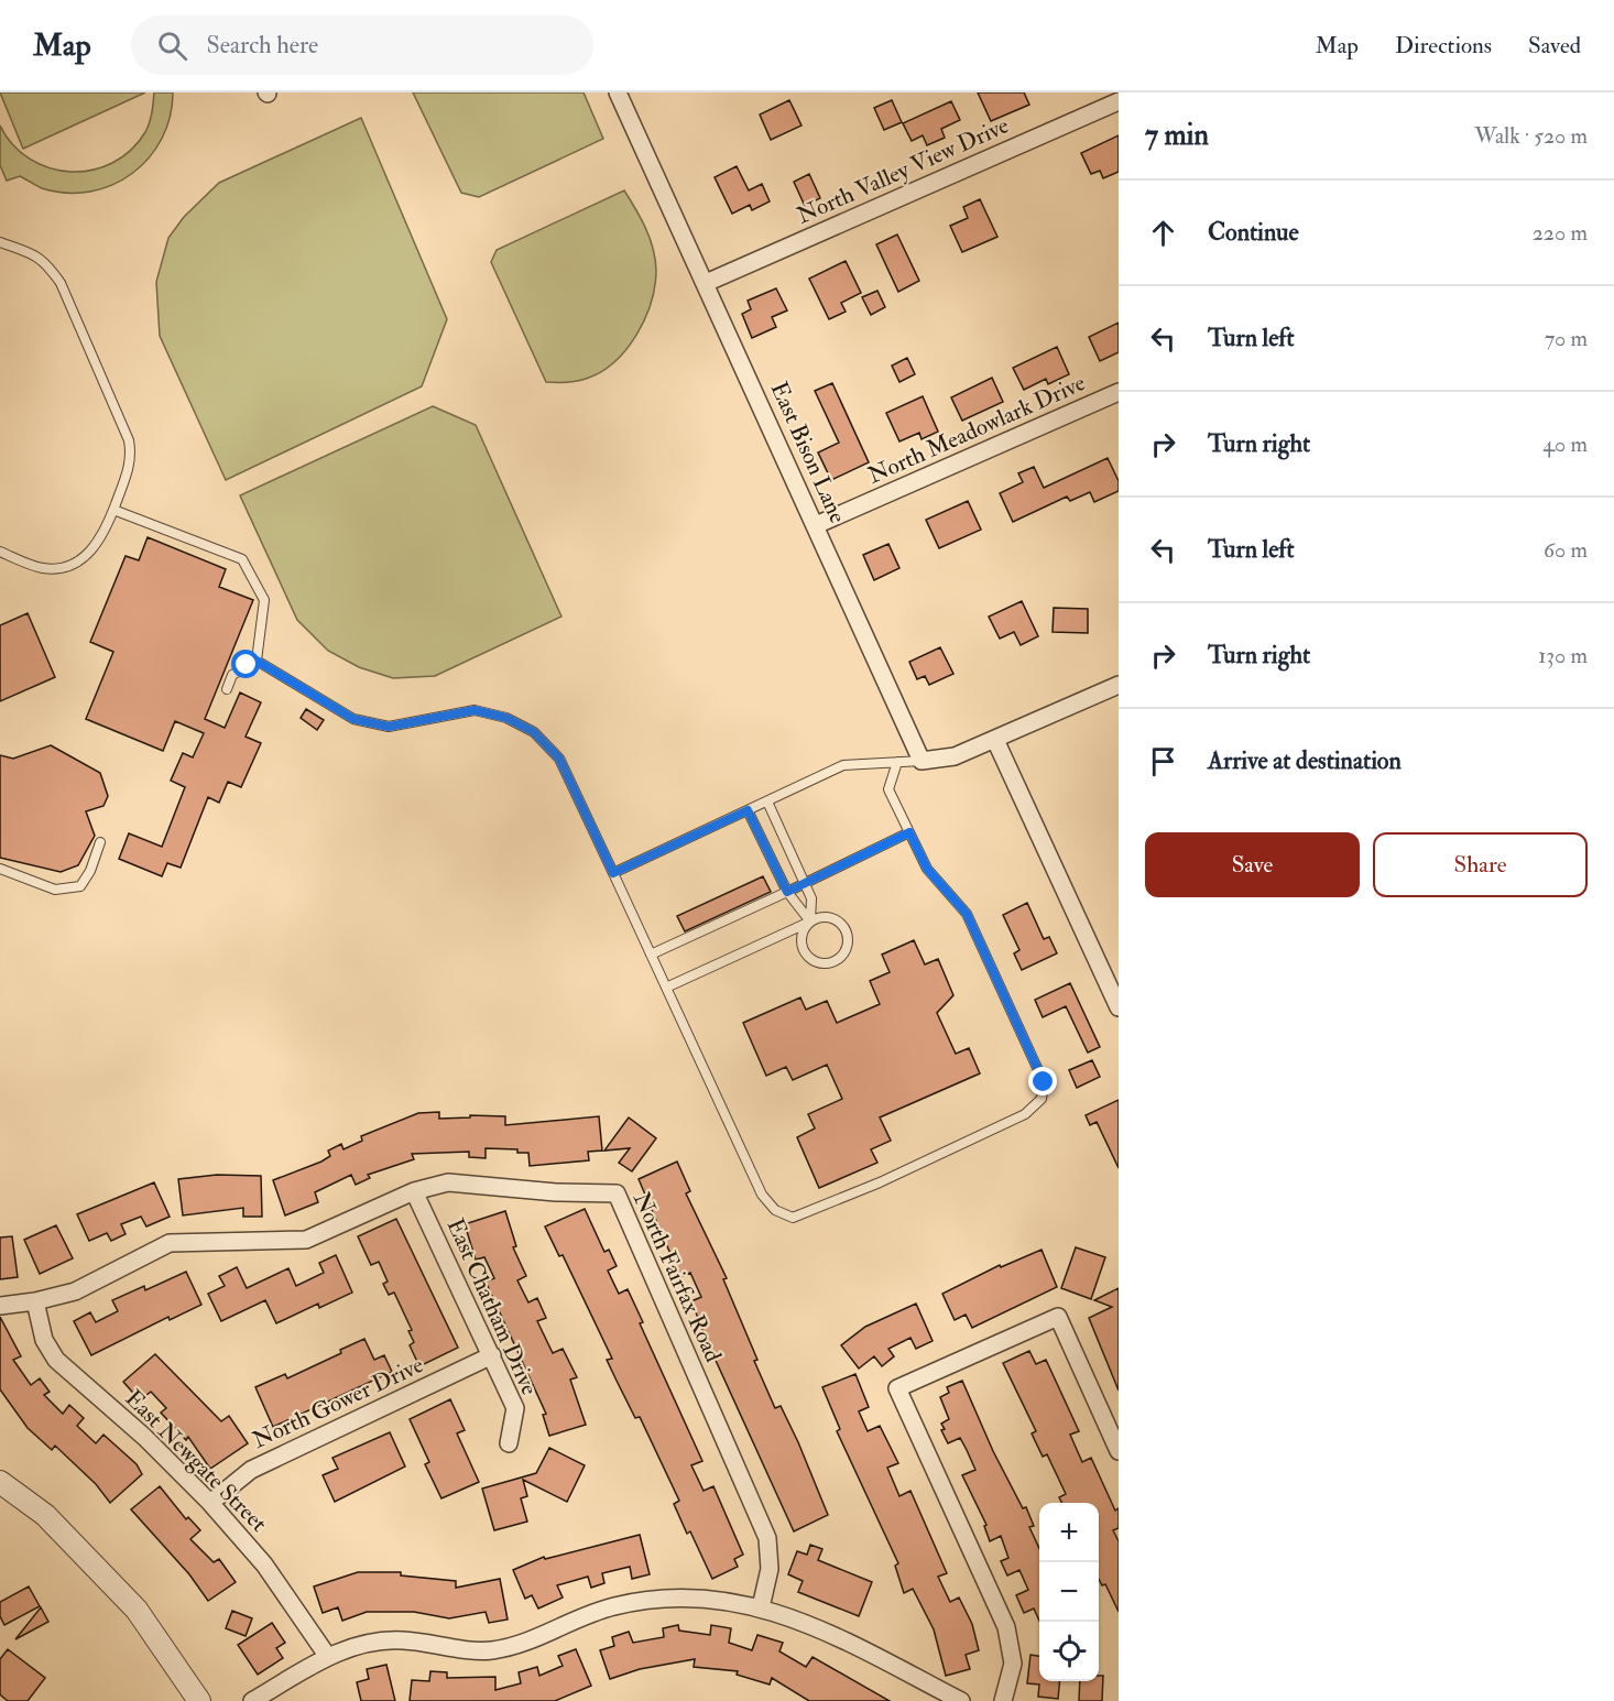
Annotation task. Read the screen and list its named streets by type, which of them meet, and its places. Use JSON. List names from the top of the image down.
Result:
{
  "streets": {
    "street": [
      "North Valley View Drive",
      "North Meadowlark Drive",
      "East Bison Lane",
      "North Fairfax Road",
      "East Chatham Drive",
      "North Gower Drive",
      "East Newgate Street"
    ]
  },
  "crossings": [
    ["North Valley View Drive", "East Bison Lane"],
    ["North Meadowlark Drive", "East Bison Lane"],
    ["North Fairfax Road", "East Chatham Drive"],
    ["North Fairfax Road", "East Newgate Street"],
    ["East Chatham Drive", "North Gower Drive"],
    ["North Gower Drive", "East Newgate Street"]
  ],
  "page": {
    "header": "Map",
    "search": "Search here",
    "nav": ["Map", "Directions", "Saved"],
    "heading": ["7 min", "Walk · 520 m"],
    "list": [
      ["Continue", "220 m"],
      ["Turn left", "70 m"],
      ["Turn right", "40 m"],
      ["Turn left", "60 m"],
      ["Turn right", "130 m"],
      "Arrive at destination"
    ],
    "buttons": ["Save", "Share"],
    "map_buttons": ["+", "−"]
  }
}
